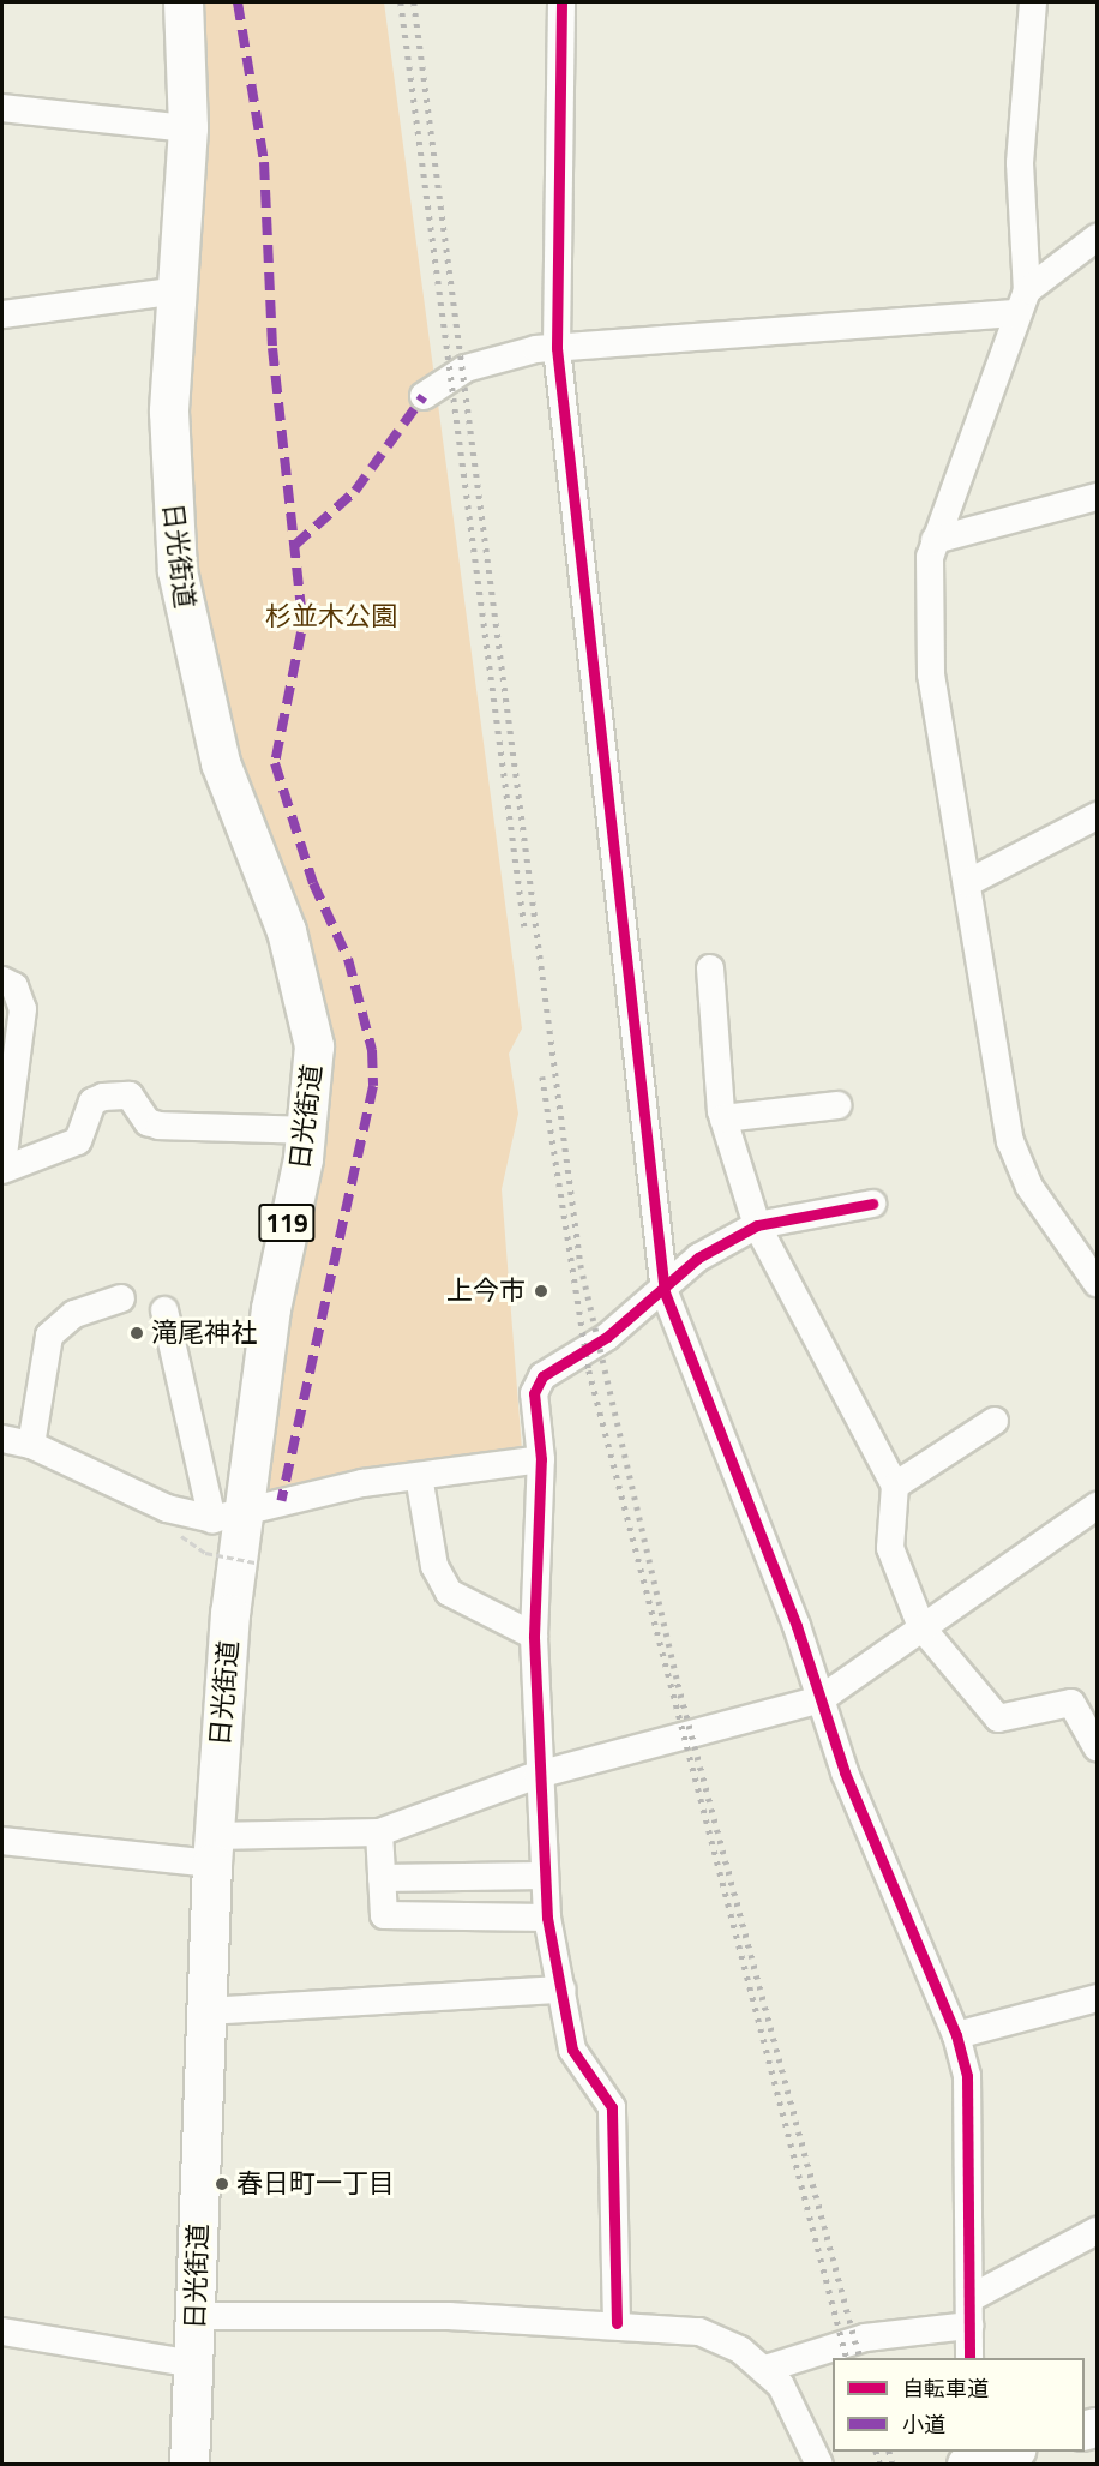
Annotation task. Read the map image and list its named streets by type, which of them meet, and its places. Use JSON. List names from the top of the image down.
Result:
{
  "streets": {
    "highway": ["日光街道", "119"]
  },
  "parks": ["杉並木公園"],
  "places": ["上今市", "滝尾神社", "春日町一丁目"],
  "legend": ["自転車道", "小道"]
}
